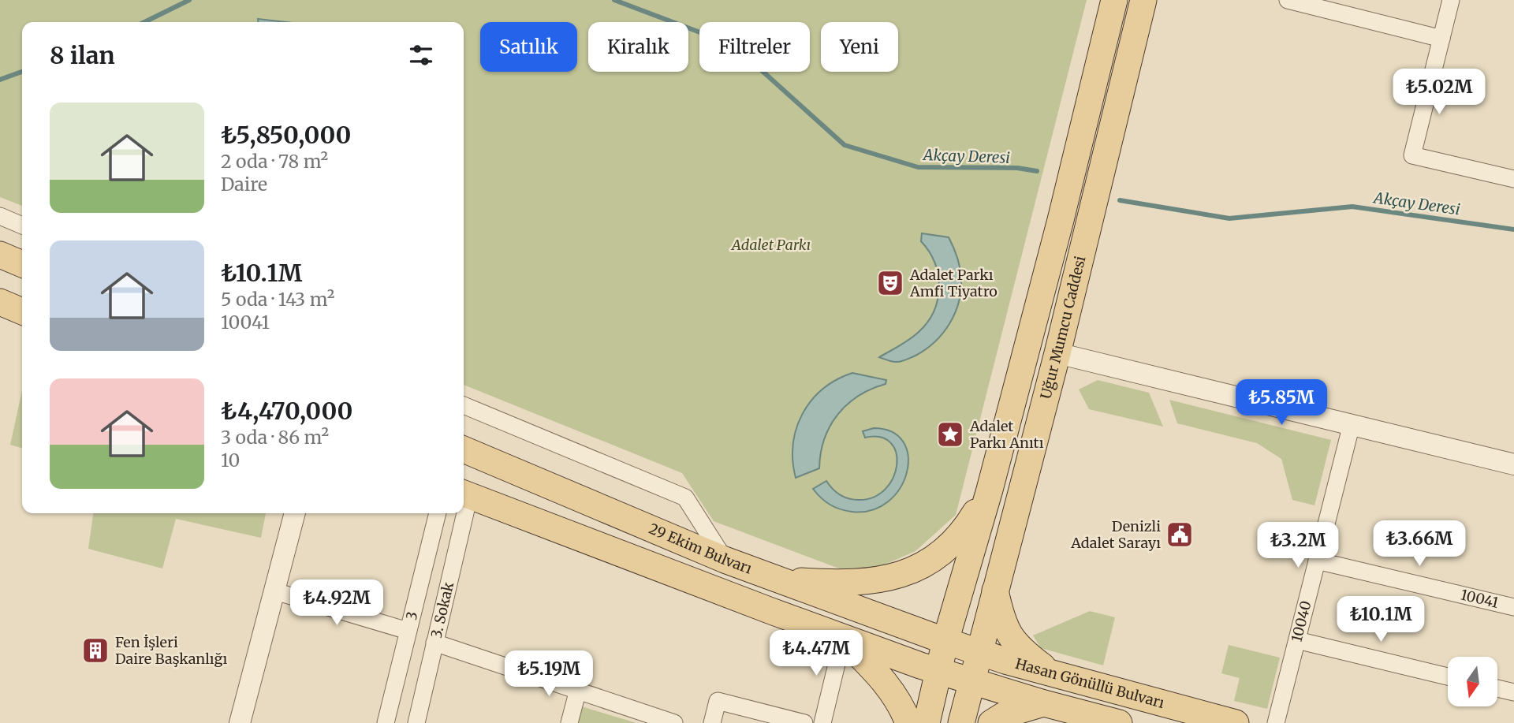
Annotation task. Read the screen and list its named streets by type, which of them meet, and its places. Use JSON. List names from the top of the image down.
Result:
{
  "streets": {
    "main road": ["Uğur Mumcu Caddesi", "29 Ekim Bulvarı", "Hasan Gönüllü Bulvarı"],
    "street": [
      "10041",
      "3. Sokak",
      "3",
      "10040"
    ]
  },
  "crossings": [
    ["Uğur Mumcu Caddesi", "29 Ekim Bulvarı"],
    ["Uğur Mumcu Caddesi", "Hasan Gönüllü Bulvarı"],
    ["29 Ekim Bulvarı", "Hasan Gönüllü Bulvarı"],
    ["10041", "10040"]
  ],
  "water": ["Akçay Deresi"],
  "parks": ["Adalet Parkı"],
  "places": {
    "theatre": ["Adalet Parkı Amfi Tiyatro"],
    "place": ["Adalet Parkı Anıtı"],
    "public building": ["Denizli Adalet Sarayı"],
    "building": ["Fen İşleri Daire Başkanlığı"]
  },
  "north": "bottom",
  "page": {
    "chip": [
      "Satılık",
      "Kiralık",
      "Filtreler",
      "Yeni"
    ],
    "heading": "8 ilan",
    "price": [
      "₺5.02M",
      "₺5.85M",
      "₺3.66M",
      "₺3.2M",
      "₺4.92M",
      "₺10.1M",
      "₺4.47M",
      "₺5.19M"
    ],
    "list": [
      {
        "name": "₺5,850,000",
        "note": "2 oda · 78 m² · Daire"
      },
      {
        "name": "₺10.1M",
        "note": "5 oda · 143 m² · 10041"
      },
      {
        "name": "₺4,470,000",
        "note": "3 oda · 86 m² · 10"
      }
    ]
  }
}
